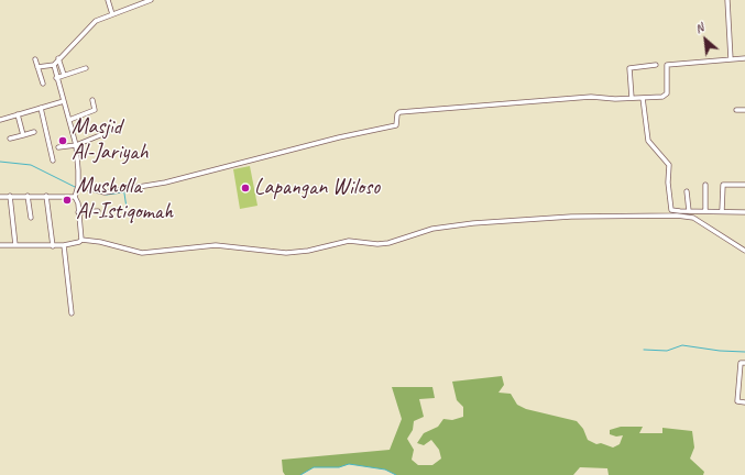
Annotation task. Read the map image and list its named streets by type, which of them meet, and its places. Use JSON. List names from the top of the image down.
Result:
{
  "places": ["Masjid Al-Jariyah", "Lapangan Wiloso", "Musholla Al-Istiqomah"],
  "north": "top left"
}
